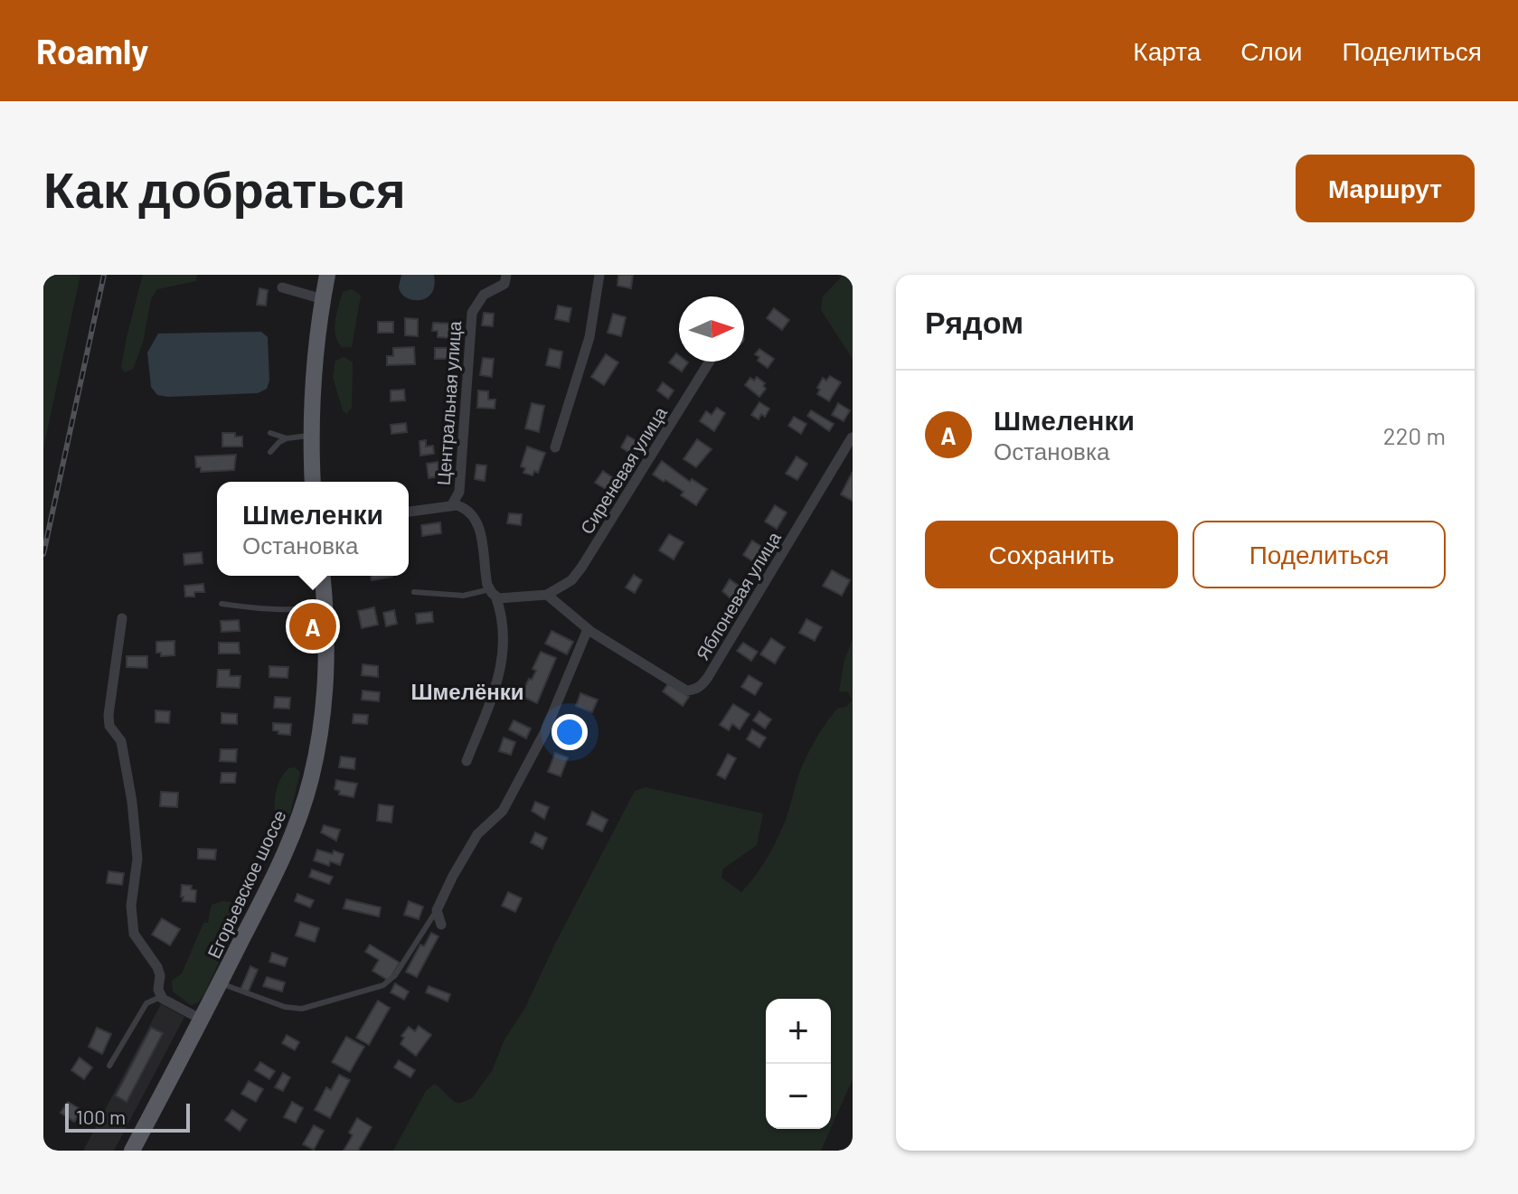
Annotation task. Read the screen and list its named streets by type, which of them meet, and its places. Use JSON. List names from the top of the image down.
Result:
{
  "streets": {
    "main road": ["Егорьевское шоссе"],
    "street": ["Центральная улица", "Сиреневая улица", "Яблоневая улица"]
  },
  "crossings": [
    ["Сиреневая улица", "Яблоневая улица"]
  ],
  "districts": ["Шмелёнки"],
  "scale_bar": "100 m",
  "north": "right",
  "page": {
    "header": "Roamly",
    "nav": ["Карта", "Слои", "Поделиться"],
    "buttons": [
      "Маршрут",
      ["Сохранить", "Поделиться"]
    ],
    "title": "Как добраться",
    "heading": "Рядом",
    "list": [
      {
        "mark": "A",
        "name": "Шмеленки",
        "note": "Остановка",
        "value": "220 m"
      }
    ],
    "popup": ["Шмеленки", "Остановка"],
    "pins": "A",
    "map_buttons": ["+", "−"],
    "scale": "100 m"
  }
}
